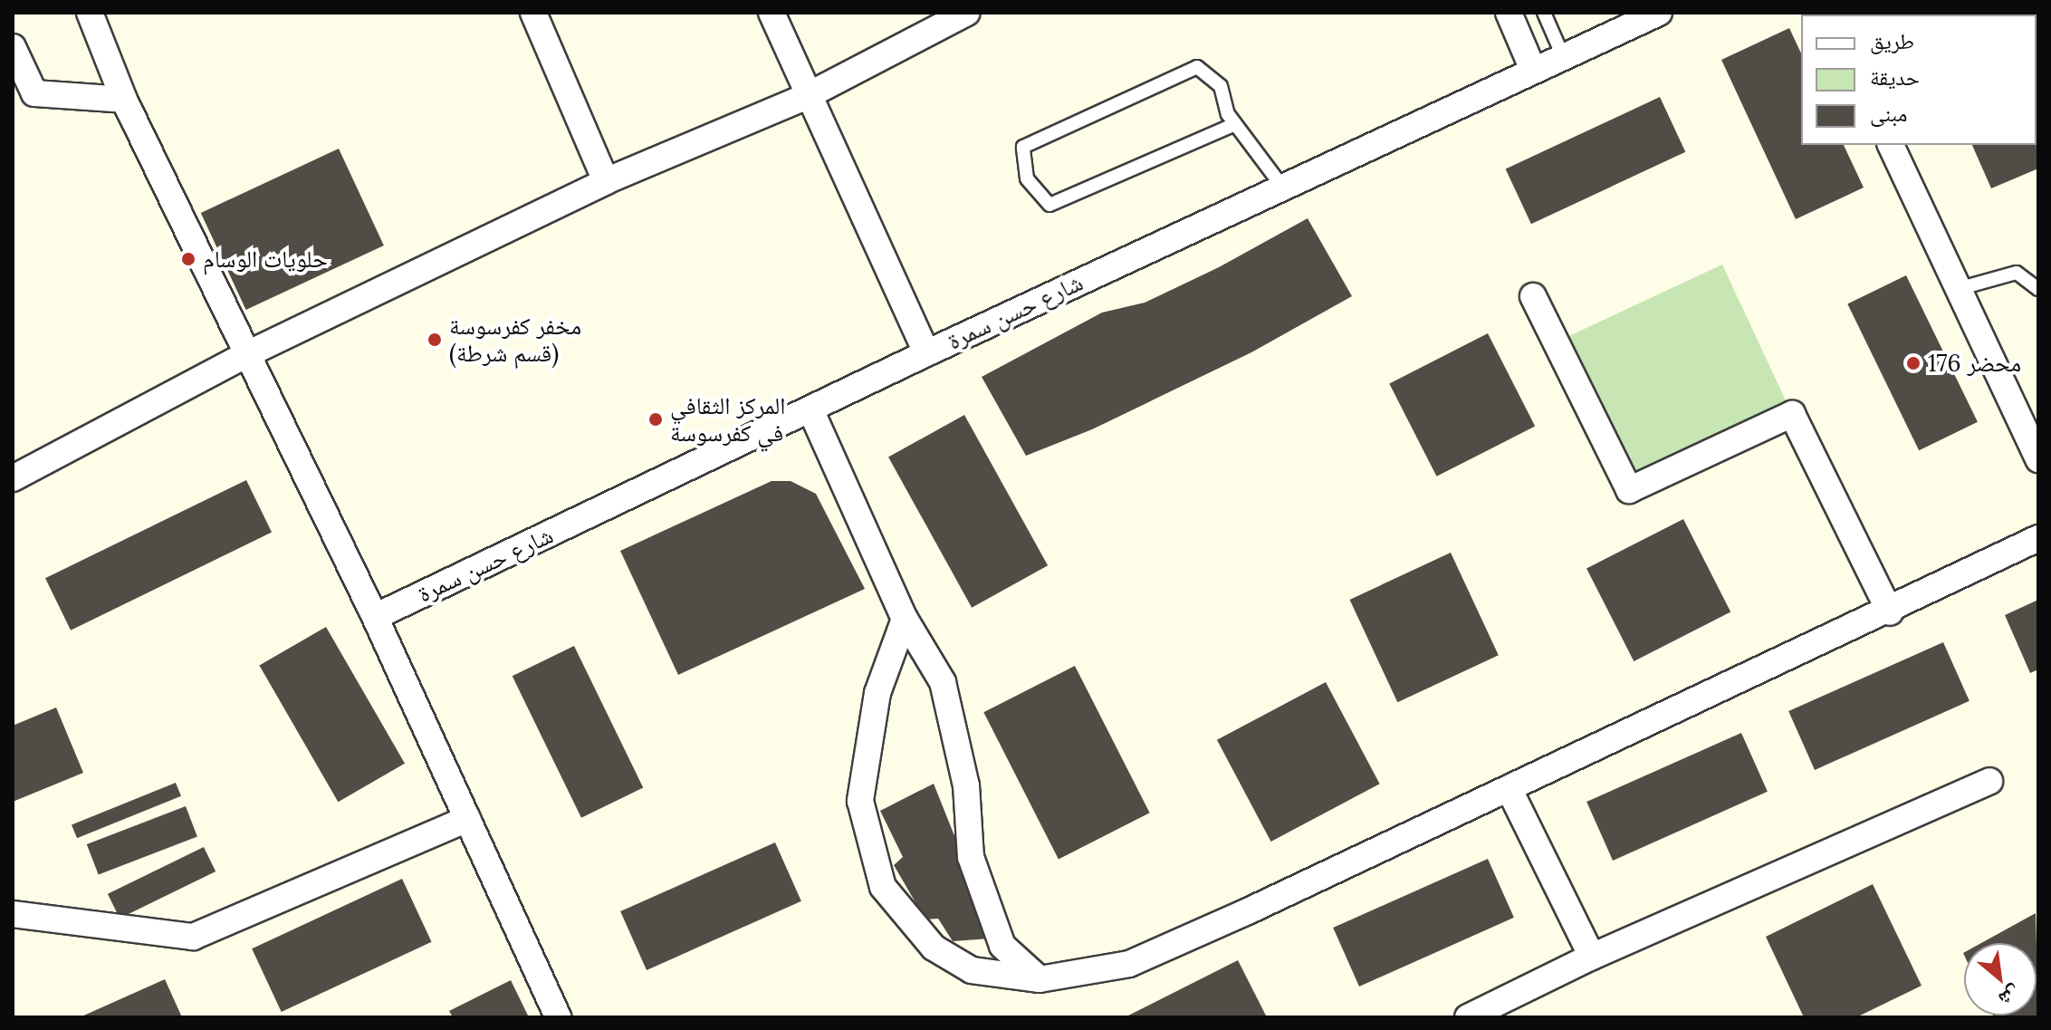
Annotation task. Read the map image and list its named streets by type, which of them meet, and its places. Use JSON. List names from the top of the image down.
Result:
{
  "streets": {
    "street": ["شارع حسن سمرة"]
  },
  "places": [
    "حلويات الوسام",
    "مخفر كفرسوسة (قسم شرطة)",
    "محضر 176",
    "المركز الثقافي في كفرسوسة"
  ],
  "legend": ["طريق", "حديقة", "مبنى"],
  "north": "bottom right"
}
